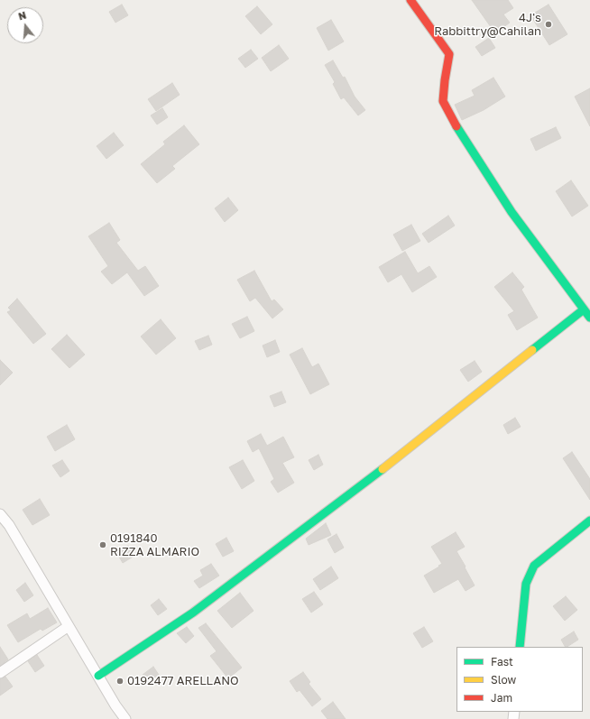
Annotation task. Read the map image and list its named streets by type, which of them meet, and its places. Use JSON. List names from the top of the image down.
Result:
{
  "places": ["4J's Rabbittry@Cahilan", "0191840 RIZZA ALMARIO", "0192477 ARELLANO"],
  "legend": ["Fast", "Slow", "Jam"],
  "north": "top"
}
